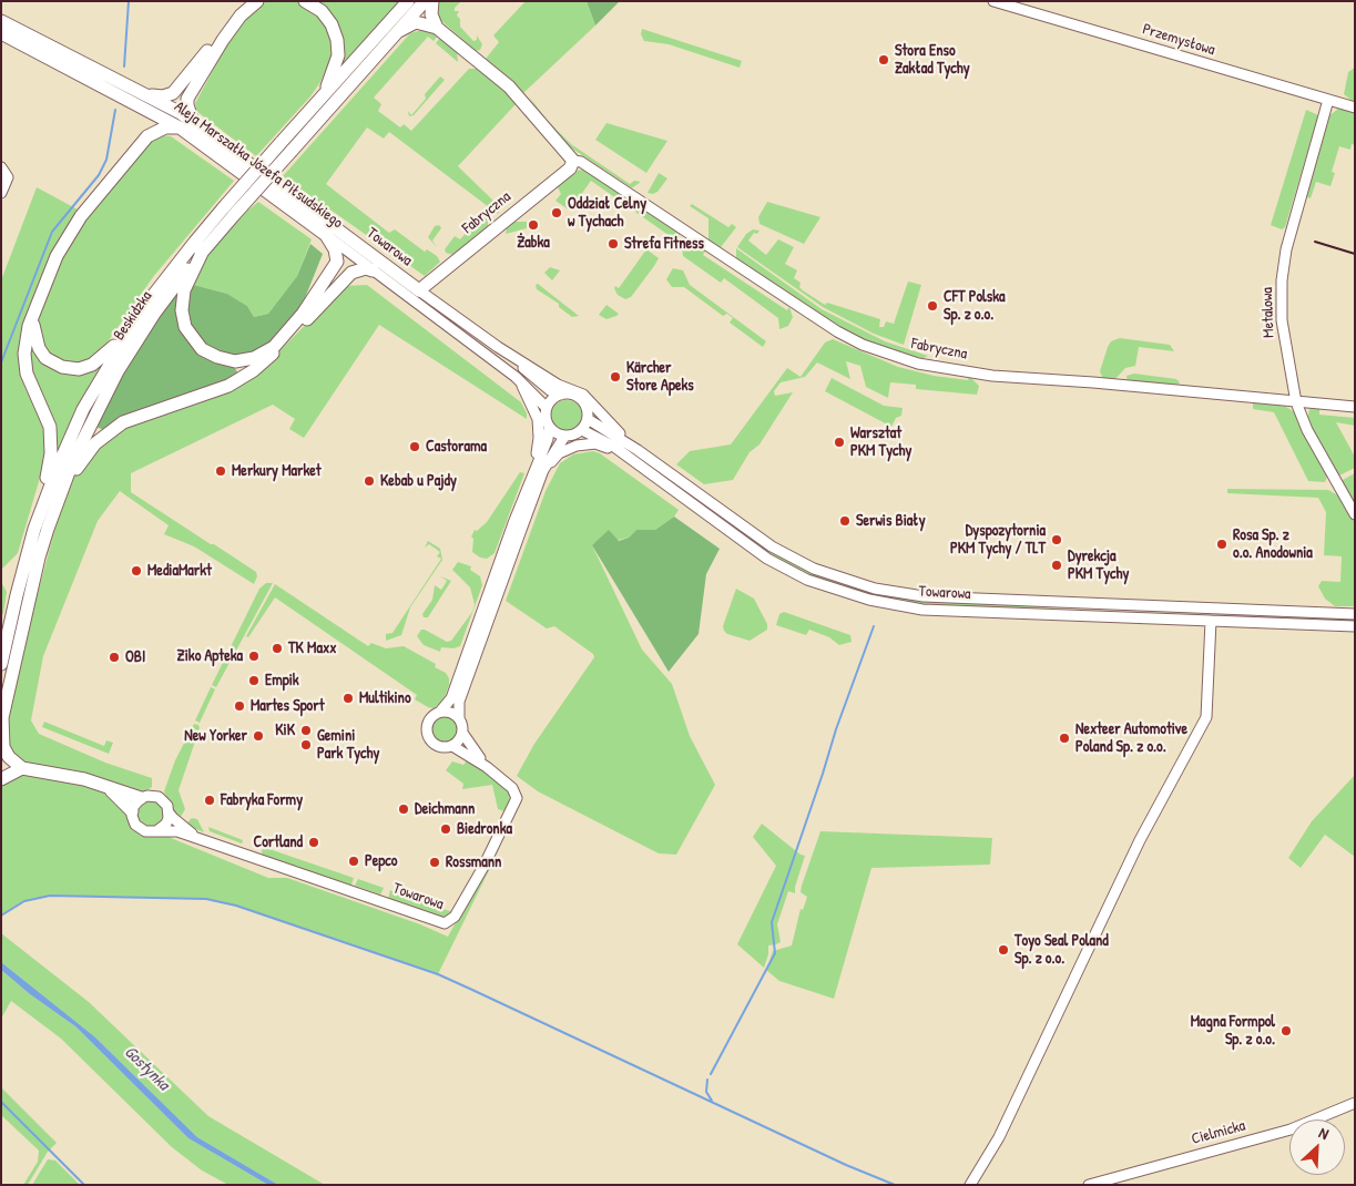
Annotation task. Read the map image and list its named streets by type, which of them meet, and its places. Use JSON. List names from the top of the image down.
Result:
{
  "streets": {
    "main road": [
      "Aleja Marszałka Józefa Piłsudskiego",
      "Fabryczna",
      "Towarowa",
      "Beskidzka"
    ],
    "street": ["Przemysłowa", "Metalowa", "Cielmicka"]
  },
  "crossings": [
    ["Przemysłowa", "Metalowa"],
    ["Aleja Marszałka Józefa Piłsudskiego", "Towarowa"],
    ["Fabryczna", "Towarowa"],
    ["Fabryczna", "Metalowa"]
  ],
  "water": ["Gostynka"],
  "places": [
    "Stora Enso Zakład Tychy",
    "Oddział Celny w Tychach",
    "Żabka",
    "Strefa Fitness",
    "CFT Polska Sp. z o.o.",
    "Kärcher Store Apeks",
    "Warsztat PKM Tychy",
    "Castorama",
    "Merkury Market",
    "Kebab u Pajdy",
    "Serwis Biały",
    "Dyspozytornia PKM Tychy / TLT",
    "Rosa Sp. z o.o. Anodownia",
    "Dyrekcja PKM Tychy",
    "MediaMarkt",
    "TK Maxx",
    "Ziko Apteka",
    "OBI",
    "Empik",
    "Multikino",
    "Martes Sport",
    "KiK",
    "New Yorker",
    "Nexteer Automotive Poland Sp. z o.o.",
    "Gemini Park Tychy",
    "Fabryka Formy",
    "Deichmann",
    "Biedronka",
    "Cortland",
    "Pepco",
    "Rossmann",
    "Toyo Seal Poland Sp. z o.o.",
    "Magna Formpol Sp. z o.o."
  ],
  "north": "top right"
}
